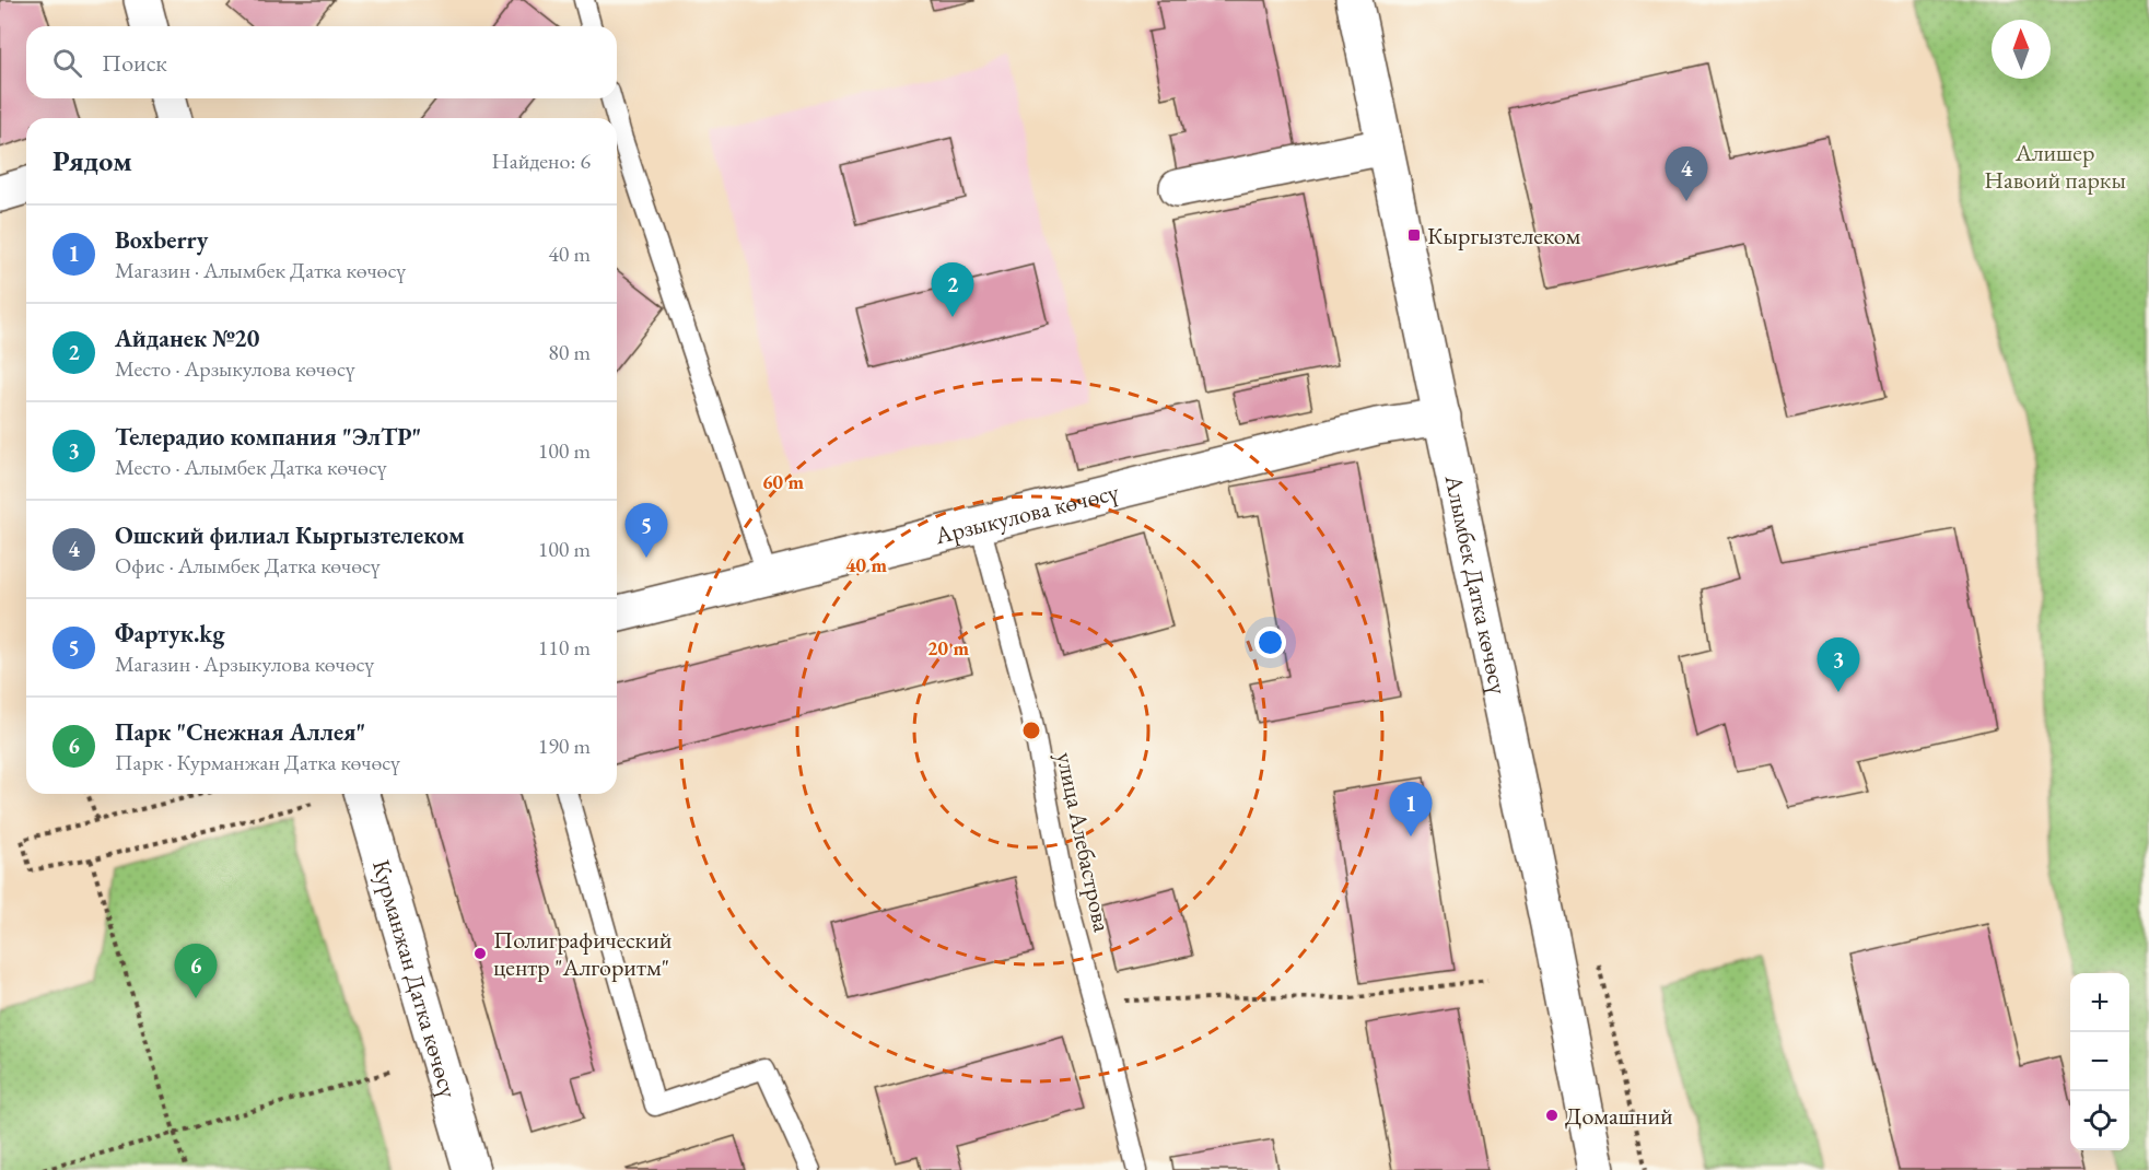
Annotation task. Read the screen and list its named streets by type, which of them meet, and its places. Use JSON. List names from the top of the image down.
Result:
{
  "streets": {
    "main road": ["Арзыкулова көчөсү", "Алымбек Датка көчөсү", "Курманжан Датка көчөсү"],
    "lane": ["улица Алебастрова"]
  },
  "crossings": [
    ["Арзыкулова көчөсү", "Алымбек Датка көчөсү"],
    ["Арзыкулова көчөсү", "улица Алебастрова"]
  ],
  "parks": ["Алишер Навоий паркы"],
  "places": {
    "transit": ["Кыргызтелеком"],
    "other": ["Полиграфический центр \"Алгоритм\"", "Домашний"]
  },
  "north": "top",
  "page": {
    "search": "Поиск",
    "heading": ["Рядом", "Найдено: 6"],
    "pins": [
      "4",
      "2",
      "5",
      "3",
      "1",
      "6"
    ],
    "list": [
      {
        "mark": "1",
        "name": "Boxberry",
        "note": "Магазин · Алымбек Датка көчөсү",
        "value": "40 m"
      },
      {
        "mark": "2",
        "name": "Айданек №20",
        "note": "Место · Арзыкулова көчөсү",
        "value": "80 m"
      },
      {
        "mark": "3",
        "name": "Телерадио компания \"ЭлТР\"",
        "note": "Место · Алымбек Датка көчөсү",
        "value": "100 m"
      },
      {
        "mark": "4",
        "name": "Ошский филиал Кыргызтелеком",
        "note": "Офис · Алымбек Датка көчөсү",
        "value": "100 m"
      },
      {
        "mark": "5",
        "name": "Фартук.kg",
        "note": "Магазин · Арзыкулова көчөсү",
        "value": "110 m"
      },
      {
        "mark": "6",
        "name": "Парк \"Снежная Аллея\"",
        "note": "Парк · Курманжан Датка көчөсү",
        "value": "190 m"
      }
    ],
    "map_buttons": ["+", "−"]
  },
  "rings": ["60 m", "40 m", "20 m"]
}
